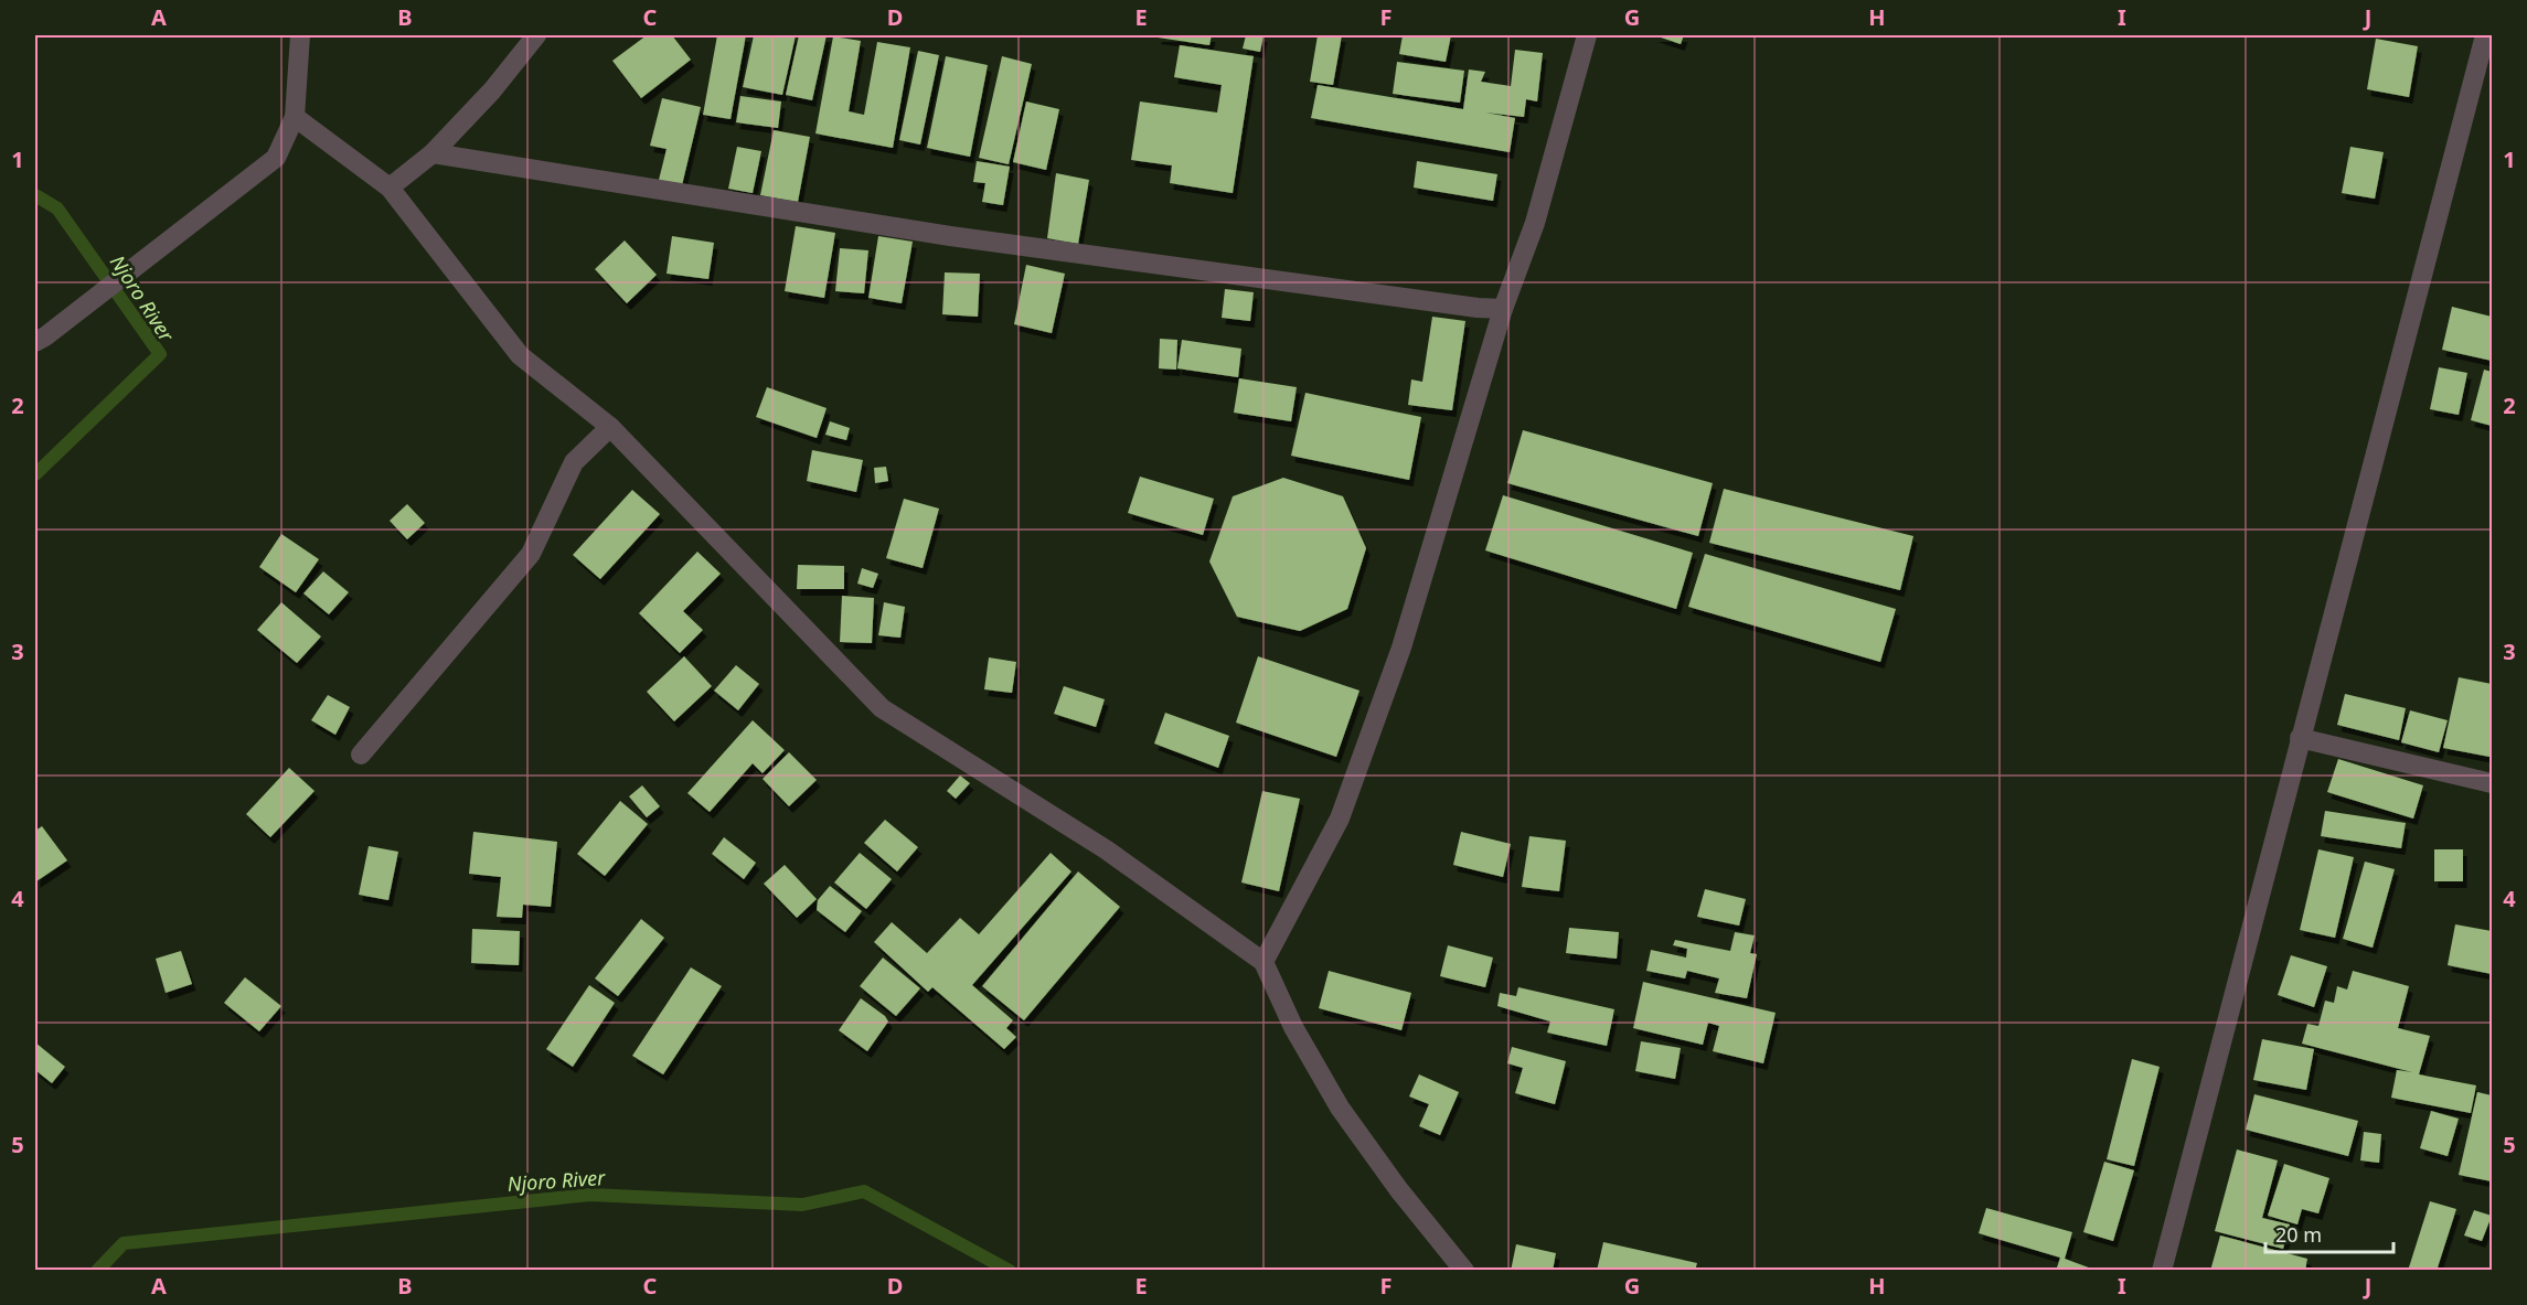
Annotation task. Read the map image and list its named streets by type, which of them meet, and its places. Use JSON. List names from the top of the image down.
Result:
{
  "water": ["Njoro River"],
  "scale_bar": "20 m",
  "grid": {
    "columns": [
      "A",
      "B",
      "C",
      "D",
      "E",
      "F",
      "G",
      "H",
      "I",
      "J"
    ],
    "rows": [
      "1",
      "2",
      "3",
      "4",
      "5"
    ]
  }
}
